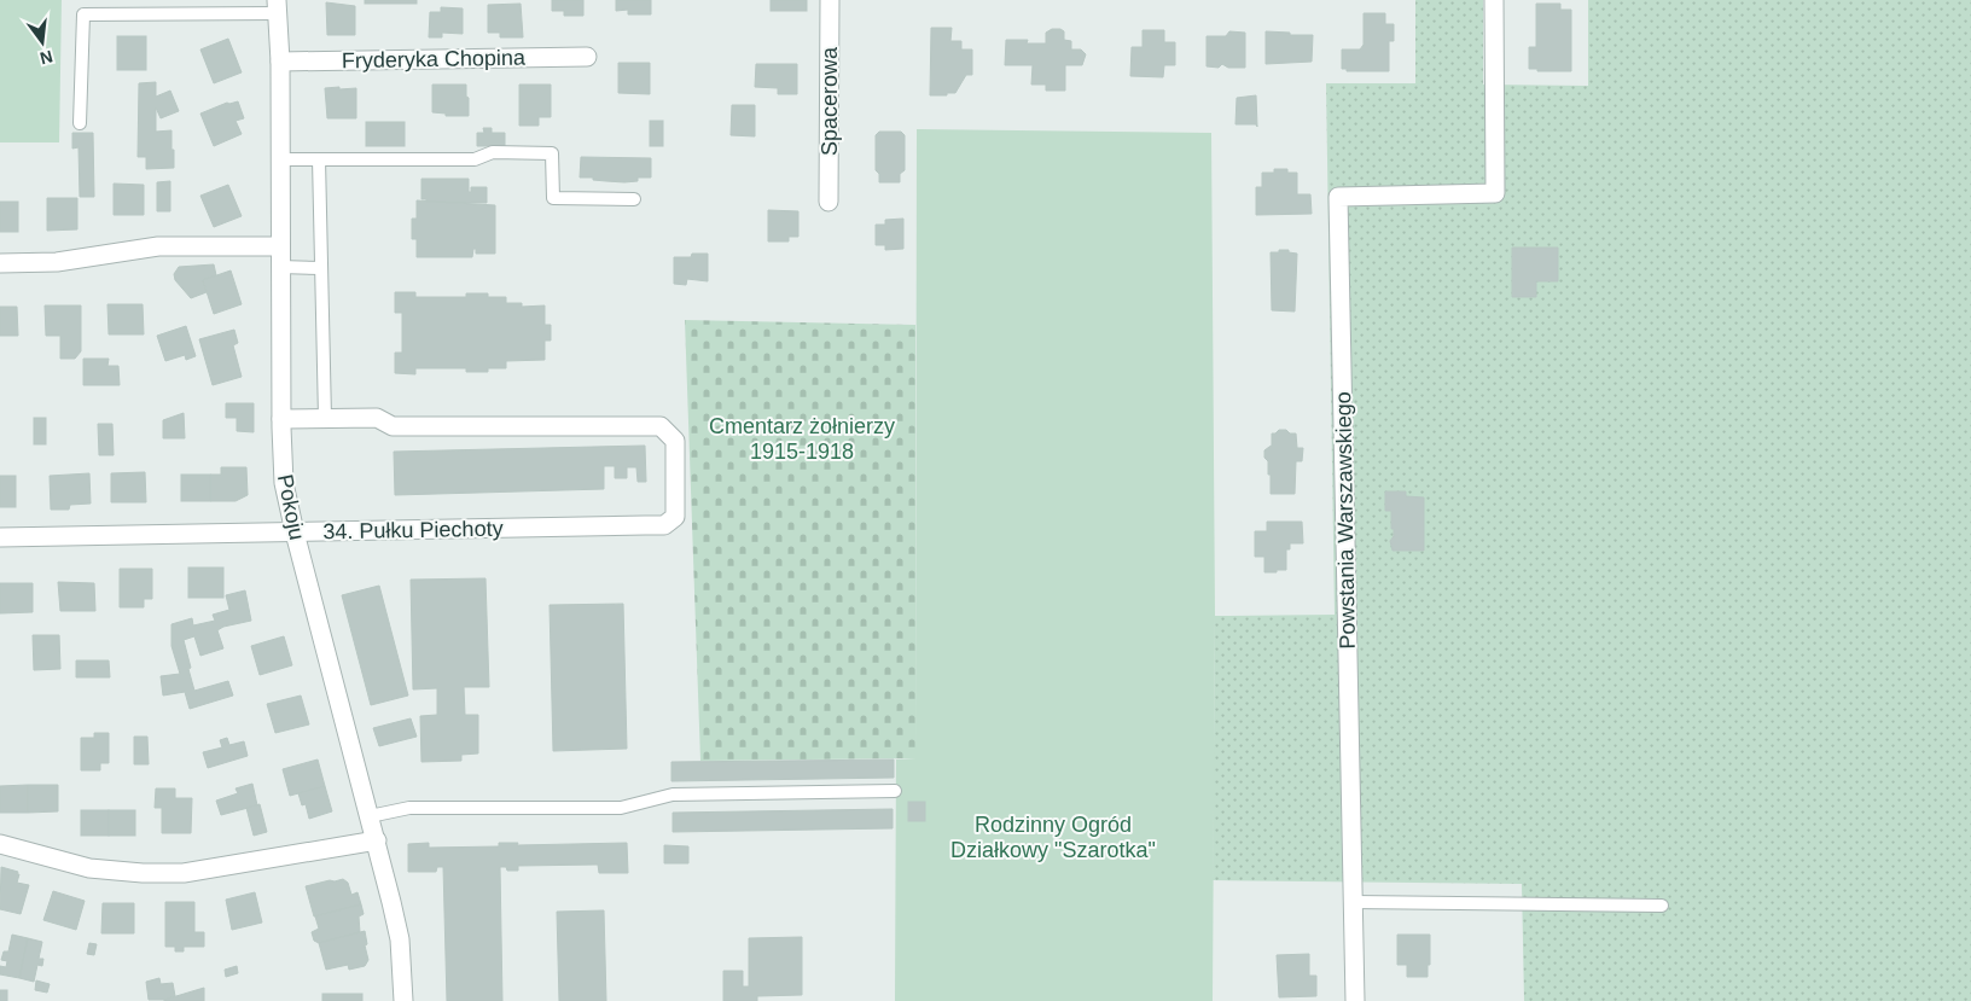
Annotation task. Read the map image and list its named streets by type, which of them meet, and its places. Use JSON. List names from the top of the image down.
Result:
{
  "streets": {
    "street": [
      "Fryderyka Chopina",
      "Spacerowa",
      "Pokoju",
      "Powstania Warszawskiego",
      "34. Pułku Piechoty"
    ]
  },
  "crossings": [
    ["Fryderyka Chopina", "Pokoju"],
    ["Pokoju", "34. Pułku Piechoty"]
  ],
  "parks": ["Cmentarz żołnierzy 1915-1918", "Rodzinny Ogród Działkowy \"Szarotka\""],
  "north": "bottom"
}
